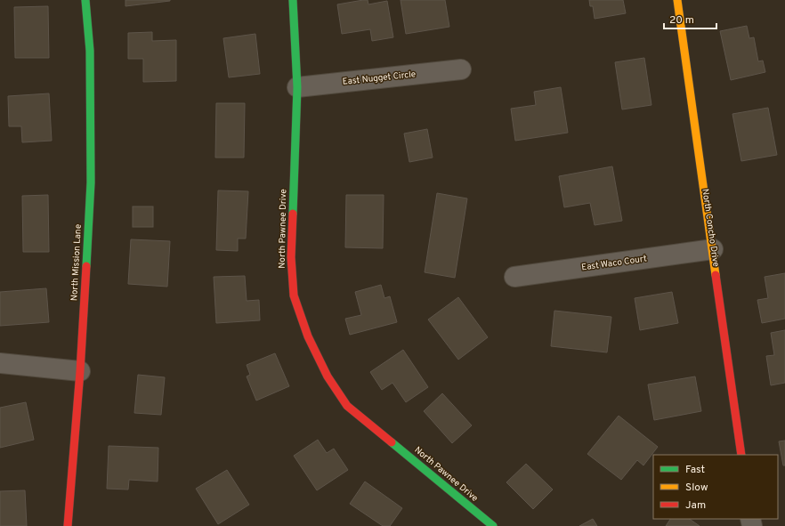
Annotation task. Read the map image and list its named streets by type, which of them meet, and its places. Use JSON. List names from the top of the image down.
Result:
{
  "streets": {
    "street": [
      "East Nugget Circle",
      "North Concho Drive",
      "North Pawnee Drive",
      "North Mission Lane",
      "East Waco Court"
    ]
  },
  "crossings": [
    ["East Nugget Circle", "North Pawnee Drive"],
    ["North Concho Drive", "East Waco Court"]
  ],
  "legend": ["Fast", "Slow", "Jam"],
  "scale_bar": "20 m"
}
